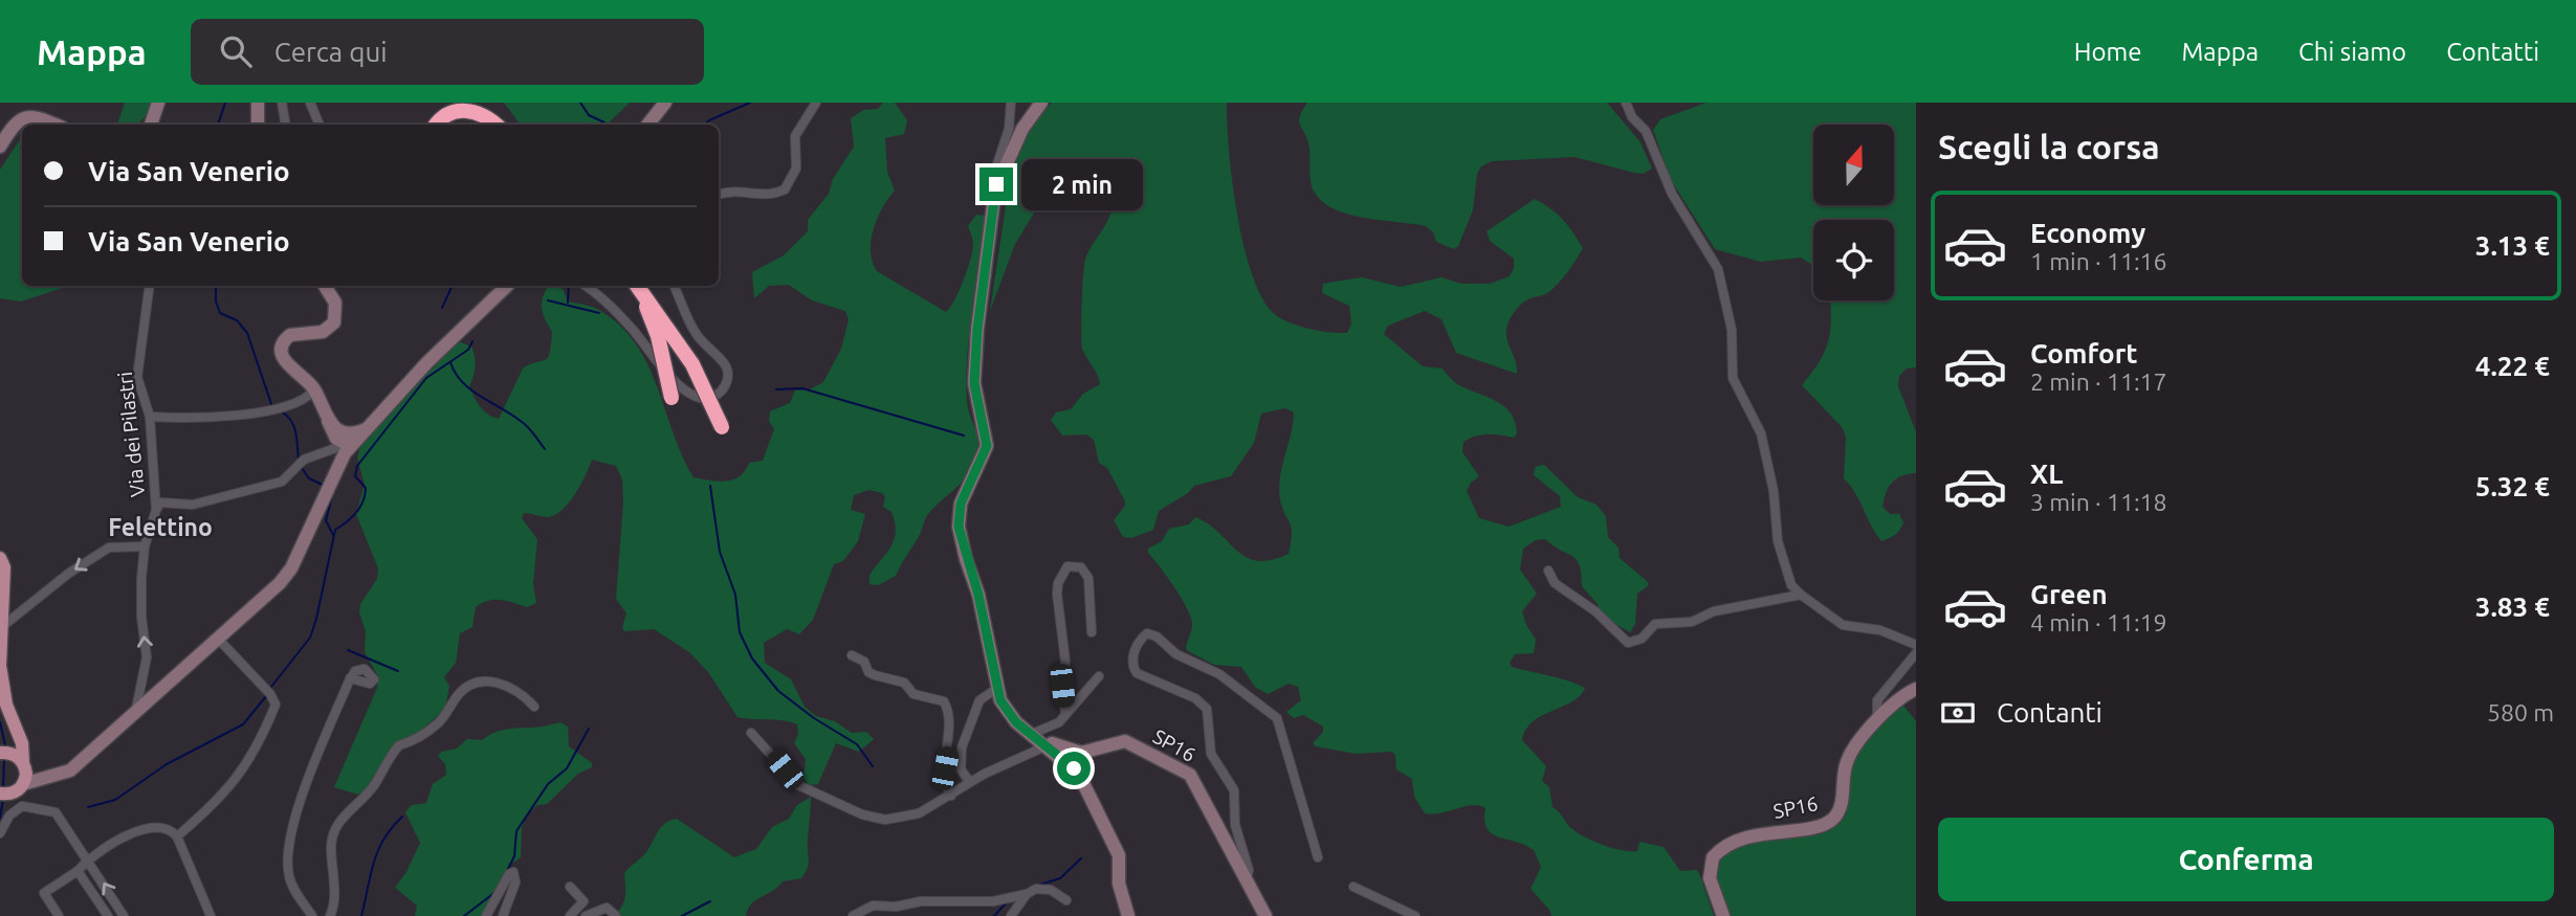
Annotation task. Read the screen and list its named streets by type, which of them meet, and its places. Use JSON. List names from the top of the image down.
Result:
{
  "streets": {
    "street": ["Via dei Pilastri", "SP16"]
  },
  "one_way": ["Via dei Pilastri"],
  "districts": ["Felettino"],
  "north": "top",
  "page": {
    "header": "Mappa",
    "search": "Cerca qui",
    "nav": [
      "Home",
      "Mappa",
      "Chi siamo",
      "Contatti"
    ],
    "heading": "Scegli la corsa",
    "banner": ["Via San Venerio", "Via San Venerio"],
    "bubble": "2 min",
    "list": [
      {
        "name": "Economy",
        "note": "1 min · 11:16",
        "value": "3.13 €"
      },
      {
        "name": "Comfort",
        "note": "2 min · 11:17",
        "value": "4.22 €"
      },
      {
        "name": "XL",
        "note": "3 min · 11:18",
        "value": "5.32 €"
      },
      {
        "name": "Green",
        "note": "4 min · 11:19",
        "value": "3.83 €"
      }
    ],
    "pay": ["Contanti", "580 m"],
    "buttons": "Conferma"
  }
}
